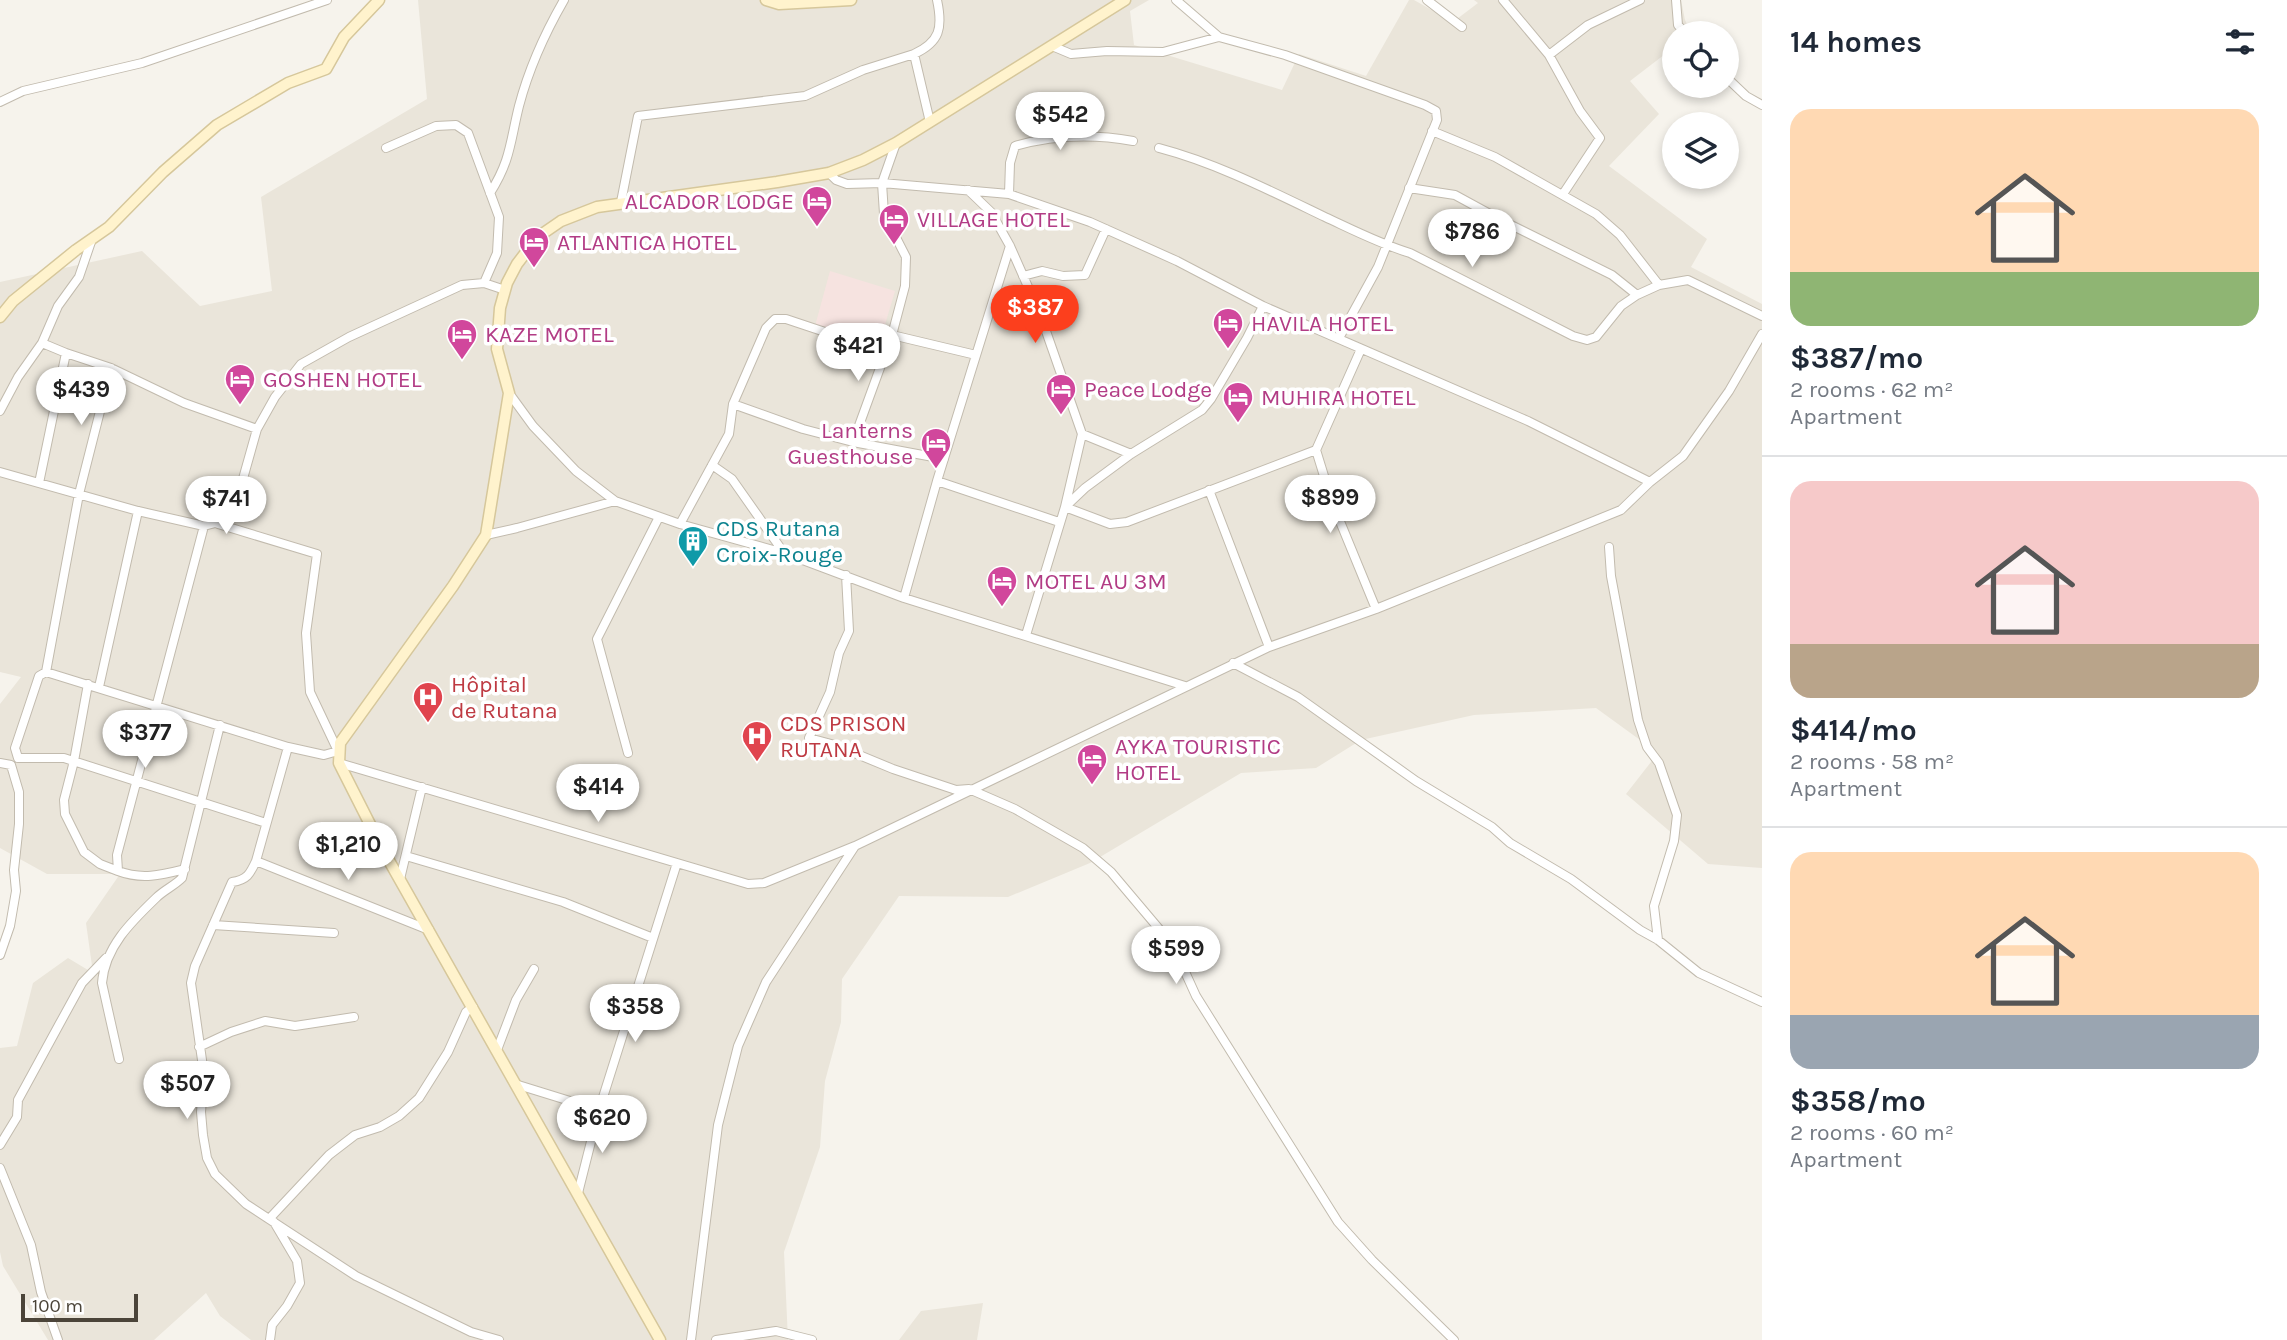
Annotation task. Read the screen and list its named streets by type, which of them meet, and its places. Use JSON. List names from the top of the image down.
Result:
{
  "places": {
    "hotel": [
      "ALCADOR LODGE",
      "VILLAGE HOTEL",
      "ATLANTICA HOTEL",
      "HAVILA HOTEL",
      "KAZE MOTEL",
      "GOSHEN HOTEL",
      "Peace Lodge",
      "MUHIRA HOTEL",
      "Lanterns Guesthouse",
      "MOTEL AU 3M",
      "AYKA TOURISTIC HOTEL"
    ],
    "building": ["CDS Rutana Croix-Rouge"],
    "hospital": ["Hôpital de Rutana", "CDS PRISON RUTANA"]
  },
  "scale_bar": "100 m",
  "page": {
    "heading": "14 homes",
    "list": [
      {
        "name": "$387/mo",
        "note": "2 rooms · 62 m² · Apartment"
      },
      {
        "name": "$414/mo",
        "note": "2 rooms · 58 m² · Apartment"
      },
      {
        "name": "$358/mo",
        "note": "2 rooms · 60 m² · Apartment"
      }
    ],
    "price": [
      "$542",
      "$786",
      "$387",
      "$421",
      "$439",
      "$899",
      "$741",
      "$377",
      "$414",
      "$1,210",
      "$599",
      "$358",
      "$507",
      "$620"
    ],
    "scale": "100 m"
  }
}
